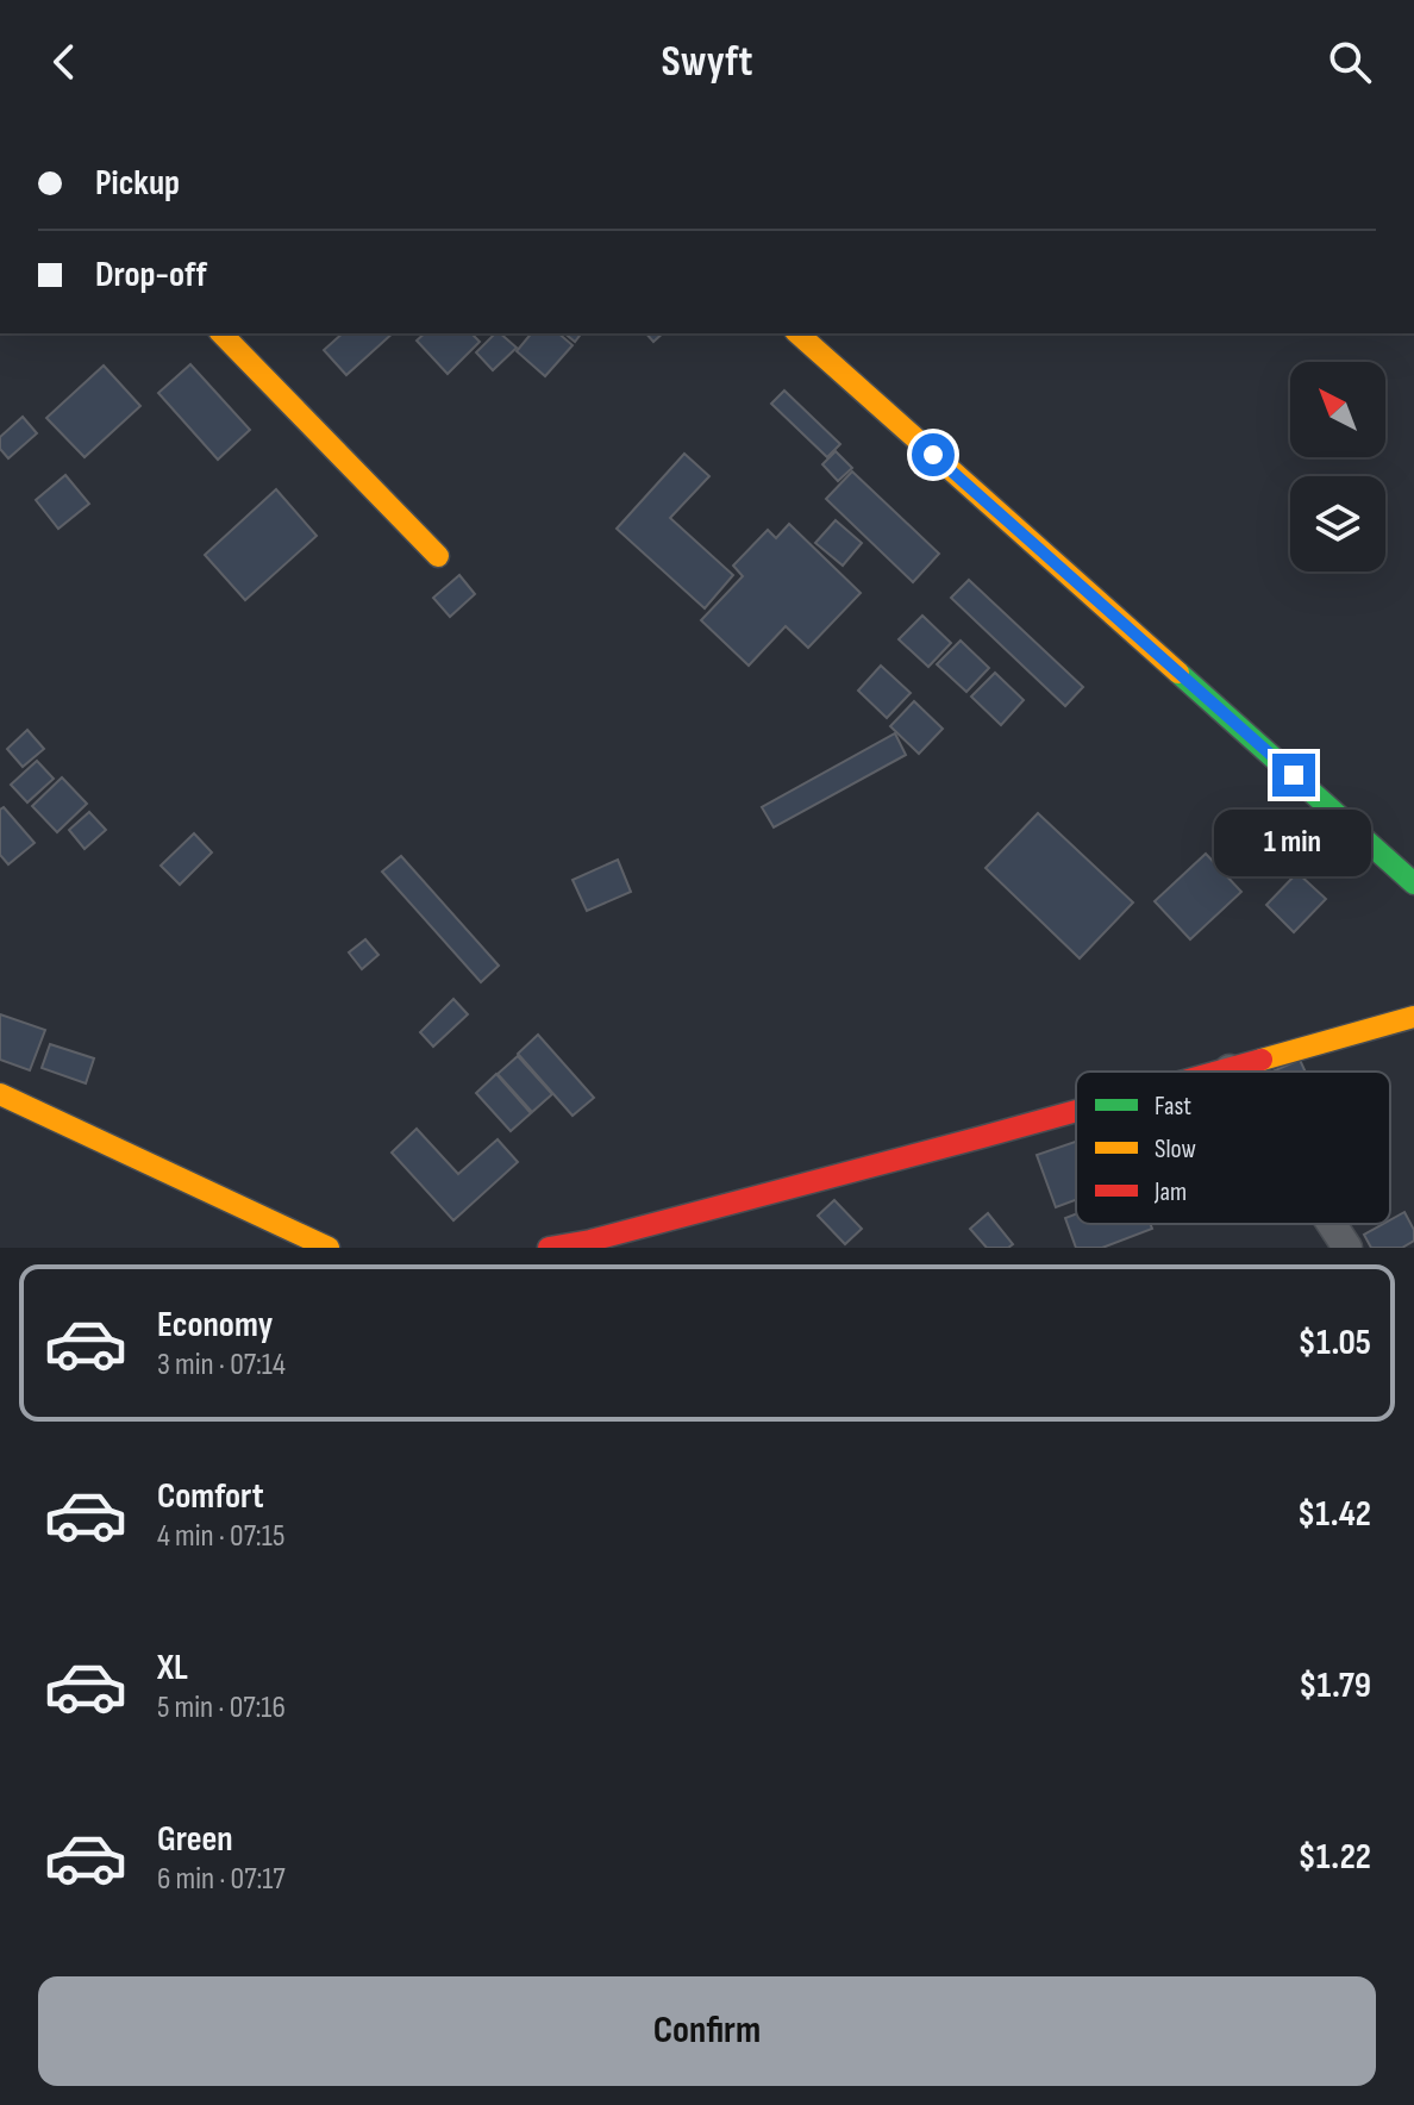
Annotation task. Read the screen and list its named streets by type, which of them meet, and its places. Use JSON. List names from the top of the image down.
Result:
{
  "legend": ["Fast", "Slow", "Jam"],
  "north": "top left",
  "page": {
    "header": "Swyft",
    "banner": ["Pickup", "Drop-off"],
    "bubble": "1 min",
    "list": [
      {
        "name": "Economy",
        "note": "3 min · 07:14",
        "value": "$1.05"
      },
      {
        "name": "Comfort",
        "note": "4 min · 07:15",
        "value": "$1.42"
      },
      {
        "name": "XL",
        "note": "5 min · 07:16",
        "value": "$1.79"
      },
      {
        "name": "Green",
        "note": "6 min · 07:17",
        "value": "$1.22"
      }
    ],
    "buttons": "Confirm"
  }
}
